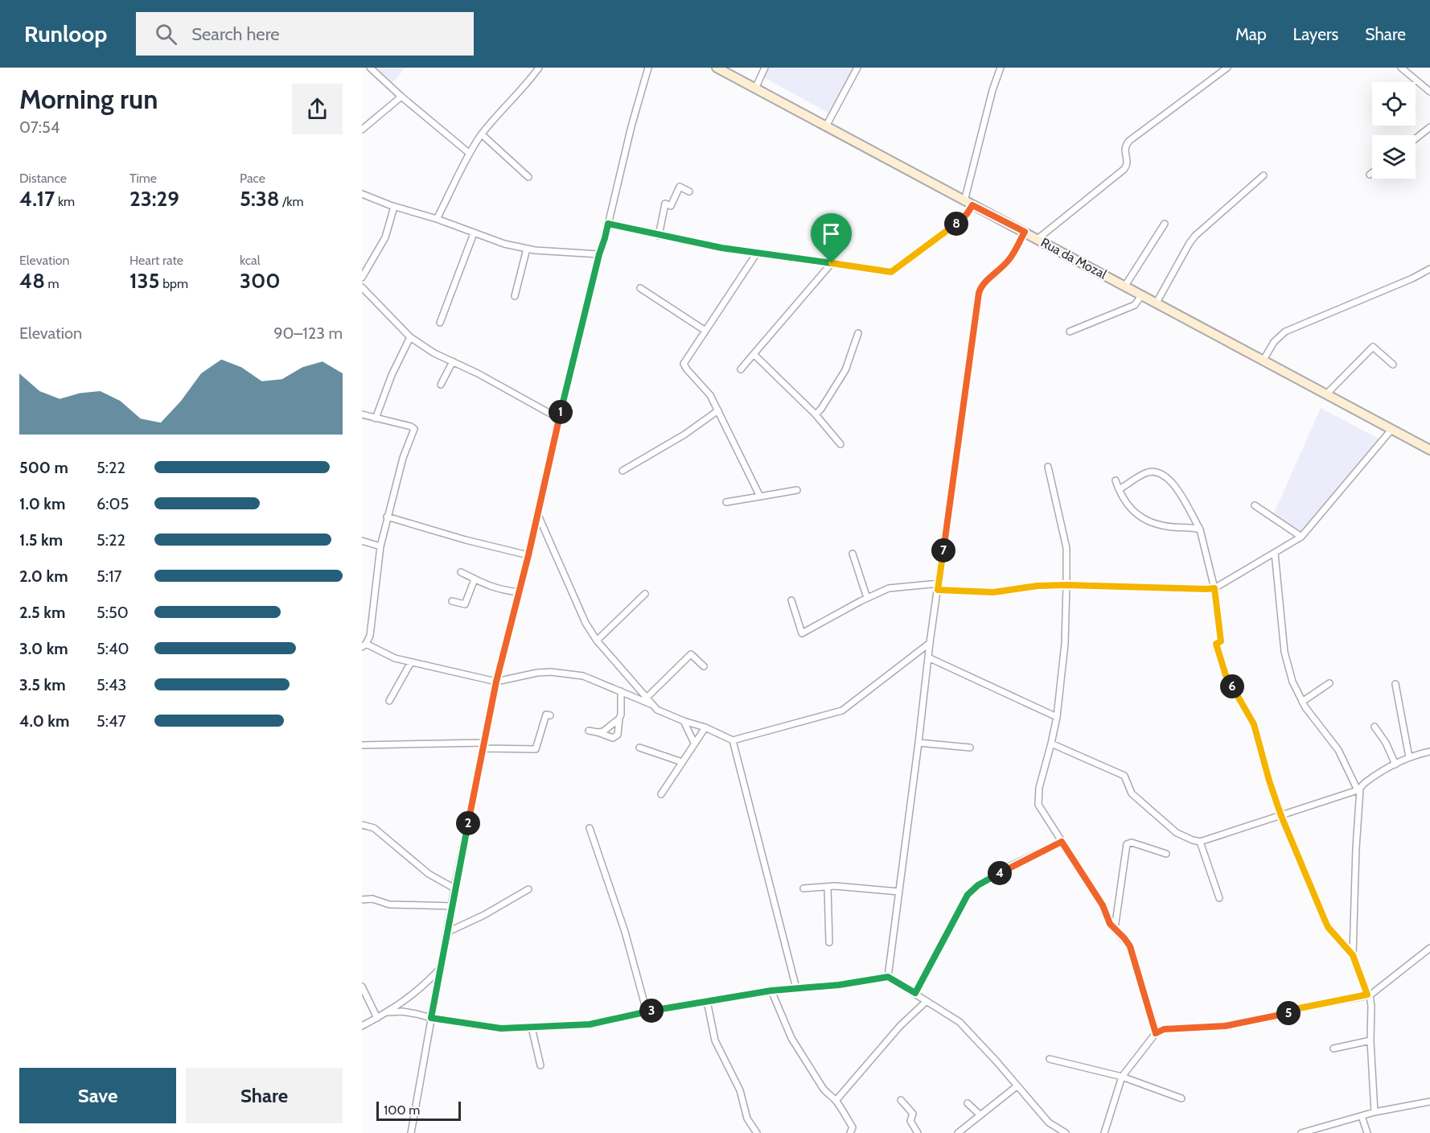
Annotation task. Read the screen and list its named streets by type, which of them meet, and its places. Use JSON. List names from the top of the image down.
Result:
{
  "streets": {
    "main road": ["Rua da Mozal"]
  },
  "scale_bar": "100 m",
  "page": {
    "header": "Runloop",
    "search": "Search here",
    "nav": ["Map", "Layers", "Share"],
    "heading": ["Morning run", "07:54"],
    "stats": [
      ["Distance", "4.17 km"],
      ["Time", "23:29"],
      ["Pace", "5:38 /km"],
      ["Elevation", "48 m"],
      ["Heart rate", "135 bpm"],
      ["kcal", "300"]
    ],
    "pins": [
      "8",
      "1",
      "7",
      "6",
      "2",
      "4",
      "3",
      "5"
    ],
    "chart": ["Elevation", "90–123 m"],
    "list": [
      {
        "name": "500 m",
        "note": "5:22"
      },
      {
        "name": "1.0 km",
        "note": "6:05"
      },
      {
        "name": "1.5 km",
        "note": "5:22"
      },
      {
        "name": "2.0 km",
        "note": "5:17"
      },
      {
        "name": "2.5 km",
        "note": "5:50"
      },
      {
        "name": "3.0 km",
        "note": "5:40"
      },
      {
        "name": "3.5 km",
        "note": "5:43"
      },
      {
        "name": "4.0 km",
        "note": "5:47"
      }
    ],
    "buttons": ["Save", "Share"],
    "scale": "100 m"
  }
}
